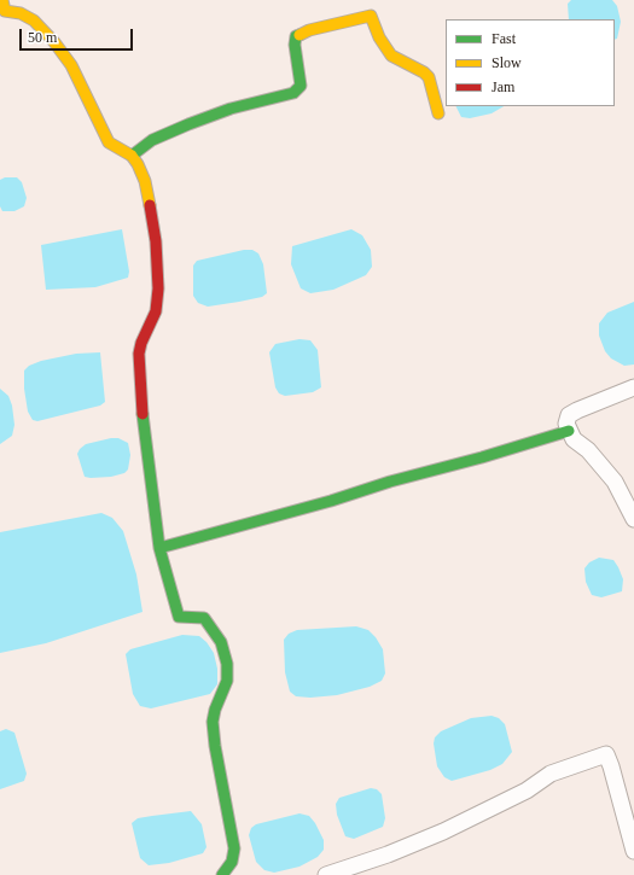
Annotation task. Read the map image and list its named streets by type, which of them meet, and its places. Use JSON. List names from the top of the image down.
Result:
{
  "legend": ["Fast", "Slow", "Jam"],
  "scale_bar": "50 m"
}
